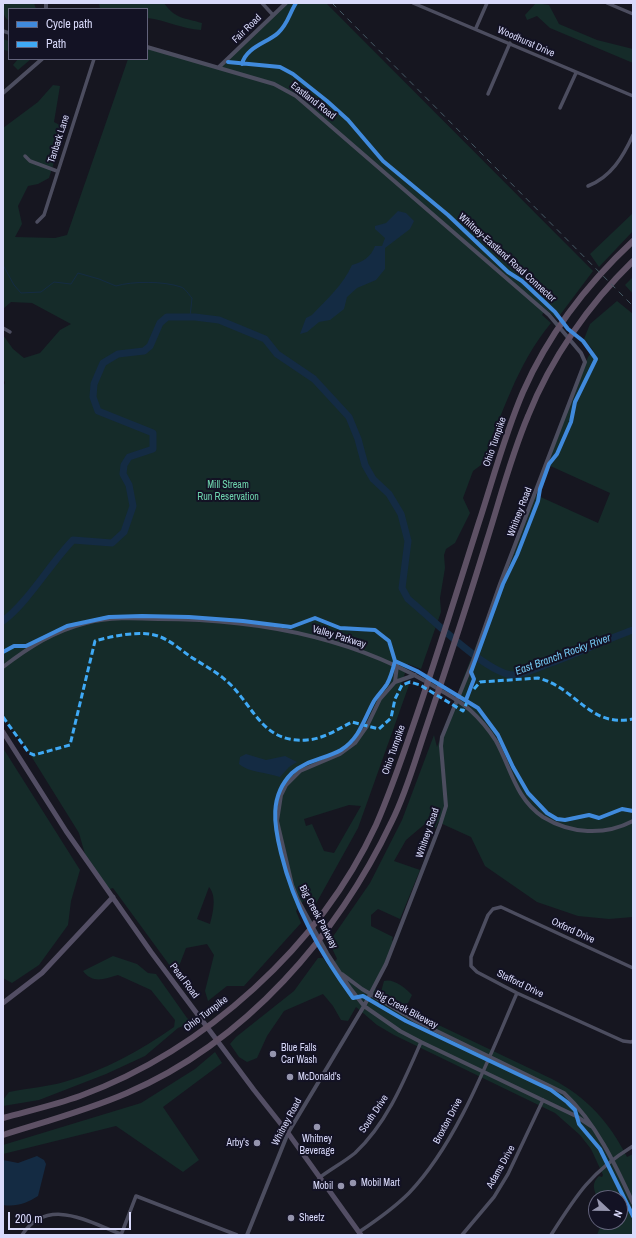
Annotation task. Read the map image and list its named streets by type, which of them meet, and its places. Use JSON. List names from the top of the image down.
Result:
{
  "streets": {
    "highway": ["Ohio Turnpike"],
    "main road": ["Pearl Road"],
    "street": [
      "Fair Road",
      "Woodhurst Drive",
      "Eastland Road",
      "Tanbark Lane",
      "Whitney Road",
      "Valley Parkway",
      "Big Creek Parkway",
      "Oxford Drive",
      "Stafford Drive",
      "South Drive",
      "Broxton Drive",
      "Adams Drive"
    ],
    "cycle path": ["Whitney-Eastland Road Connector", "Big Creek Bikeway"]
  },
  "crossings": [
    ["Fair Road", "Eastland Road"],
    ["Eastland Road", "Whitney Road"],
    ["Whitney Road", "Valley Parkway"],
    ["Whitney Road", "Big Creek Parkway"],
    ["Whitney Road", "Pearl Road"],
    ["Big Creek Parkway", "South Drive"],
    ["Big Creek Parkway", "Broxton Drive"],
    ["Big Creek Parkway", "Adams Drive"],
    ["Oxford Drive", "Stafford Drive"],
    ["Pearl Road", "South Drive"],
    ["Pearl Road", "Broxton Drive"],
    ["Stafford Drive", "Broxton Drive"]
  ],
  "water": ["East Branch Rocky River"],
  "parks": ["Mill Stream Run Reservation"],
  "places": [
    "Blue Falls Car Wash",
    "McDonald's",
    "Whitney Beverage",
    "Arby's",
    "Mobil Mart",
    "Mobil",
    "Sheetz"
  ],
  "legend": ["Cycle path", "Path"],
  "scale_bar": "200 m",
  "north": "right"
}
